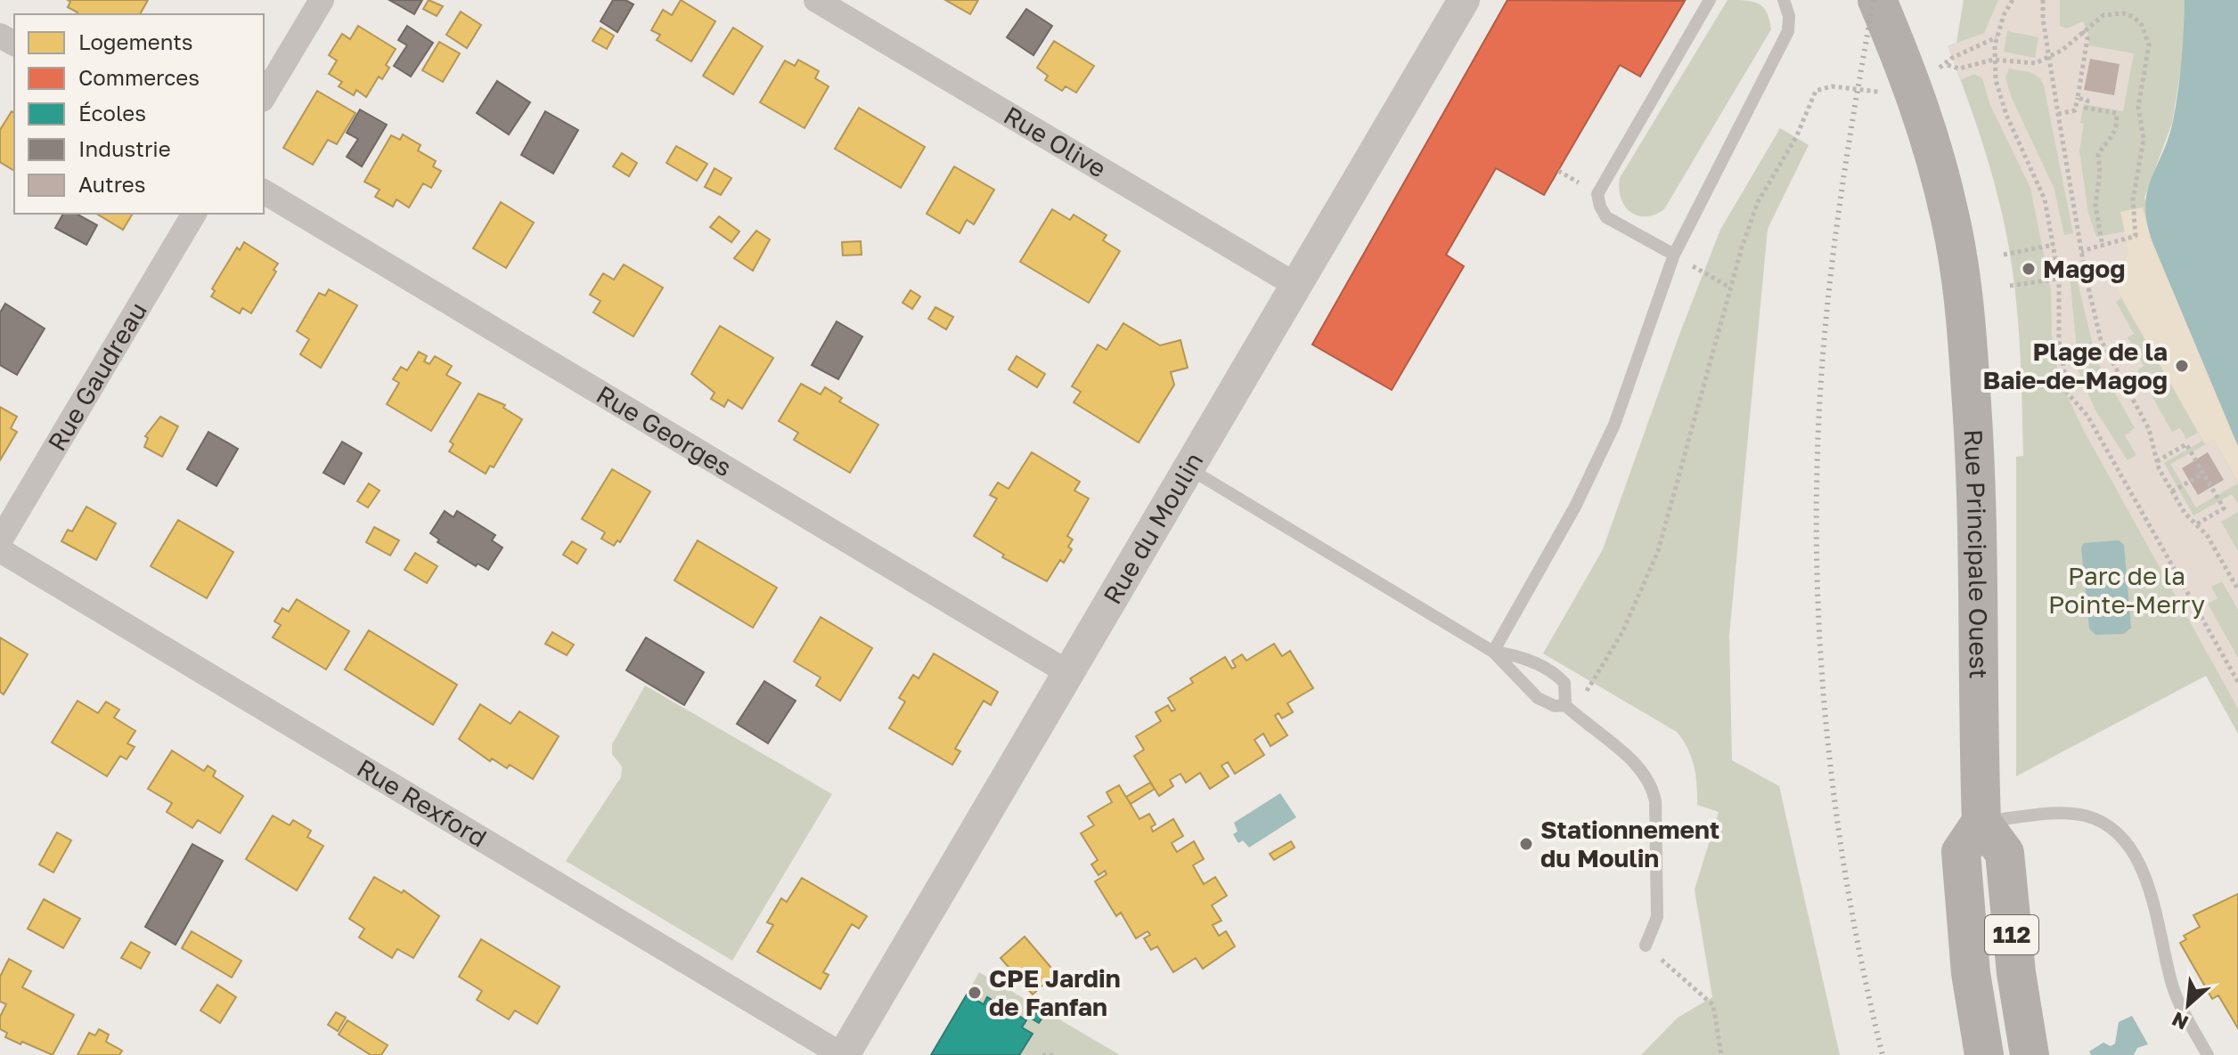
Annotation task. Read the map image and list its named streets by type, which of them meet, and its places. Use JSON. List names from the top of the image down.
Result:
{
  "streets": {
    "main road": ["Rue Principale Ouest", "112"],
    "street": [
      "Rue Olive",
      "Rue Gaudreau",
      "Rue Georges",
      "Rue du Moulin",
      "Rue Rexford"
    ]
  },
  "crossings": [
    ["Rue Olive", "Rue du Moulin"],
    ["Rue Georges", "Rue du Moulin"],
    ["Rue du Moulin", "Rue Rexford"],
    ["Rue Principale Ouest", "112"]
  ],
  "parks": ["Parc de la Pointe-Merry"],
  "places": [
    "Magog",
    "Plage de la Baie-de-Magog",
    "Stationnement du Moulin",
    "CPE Jardin de Fanfan"
  ],
  "legend": [
    "Logements",
    "Commerces",
    "Écoles",
    "Industrie",
    "Autres"
  ],
  "north": "bottom left"
}
